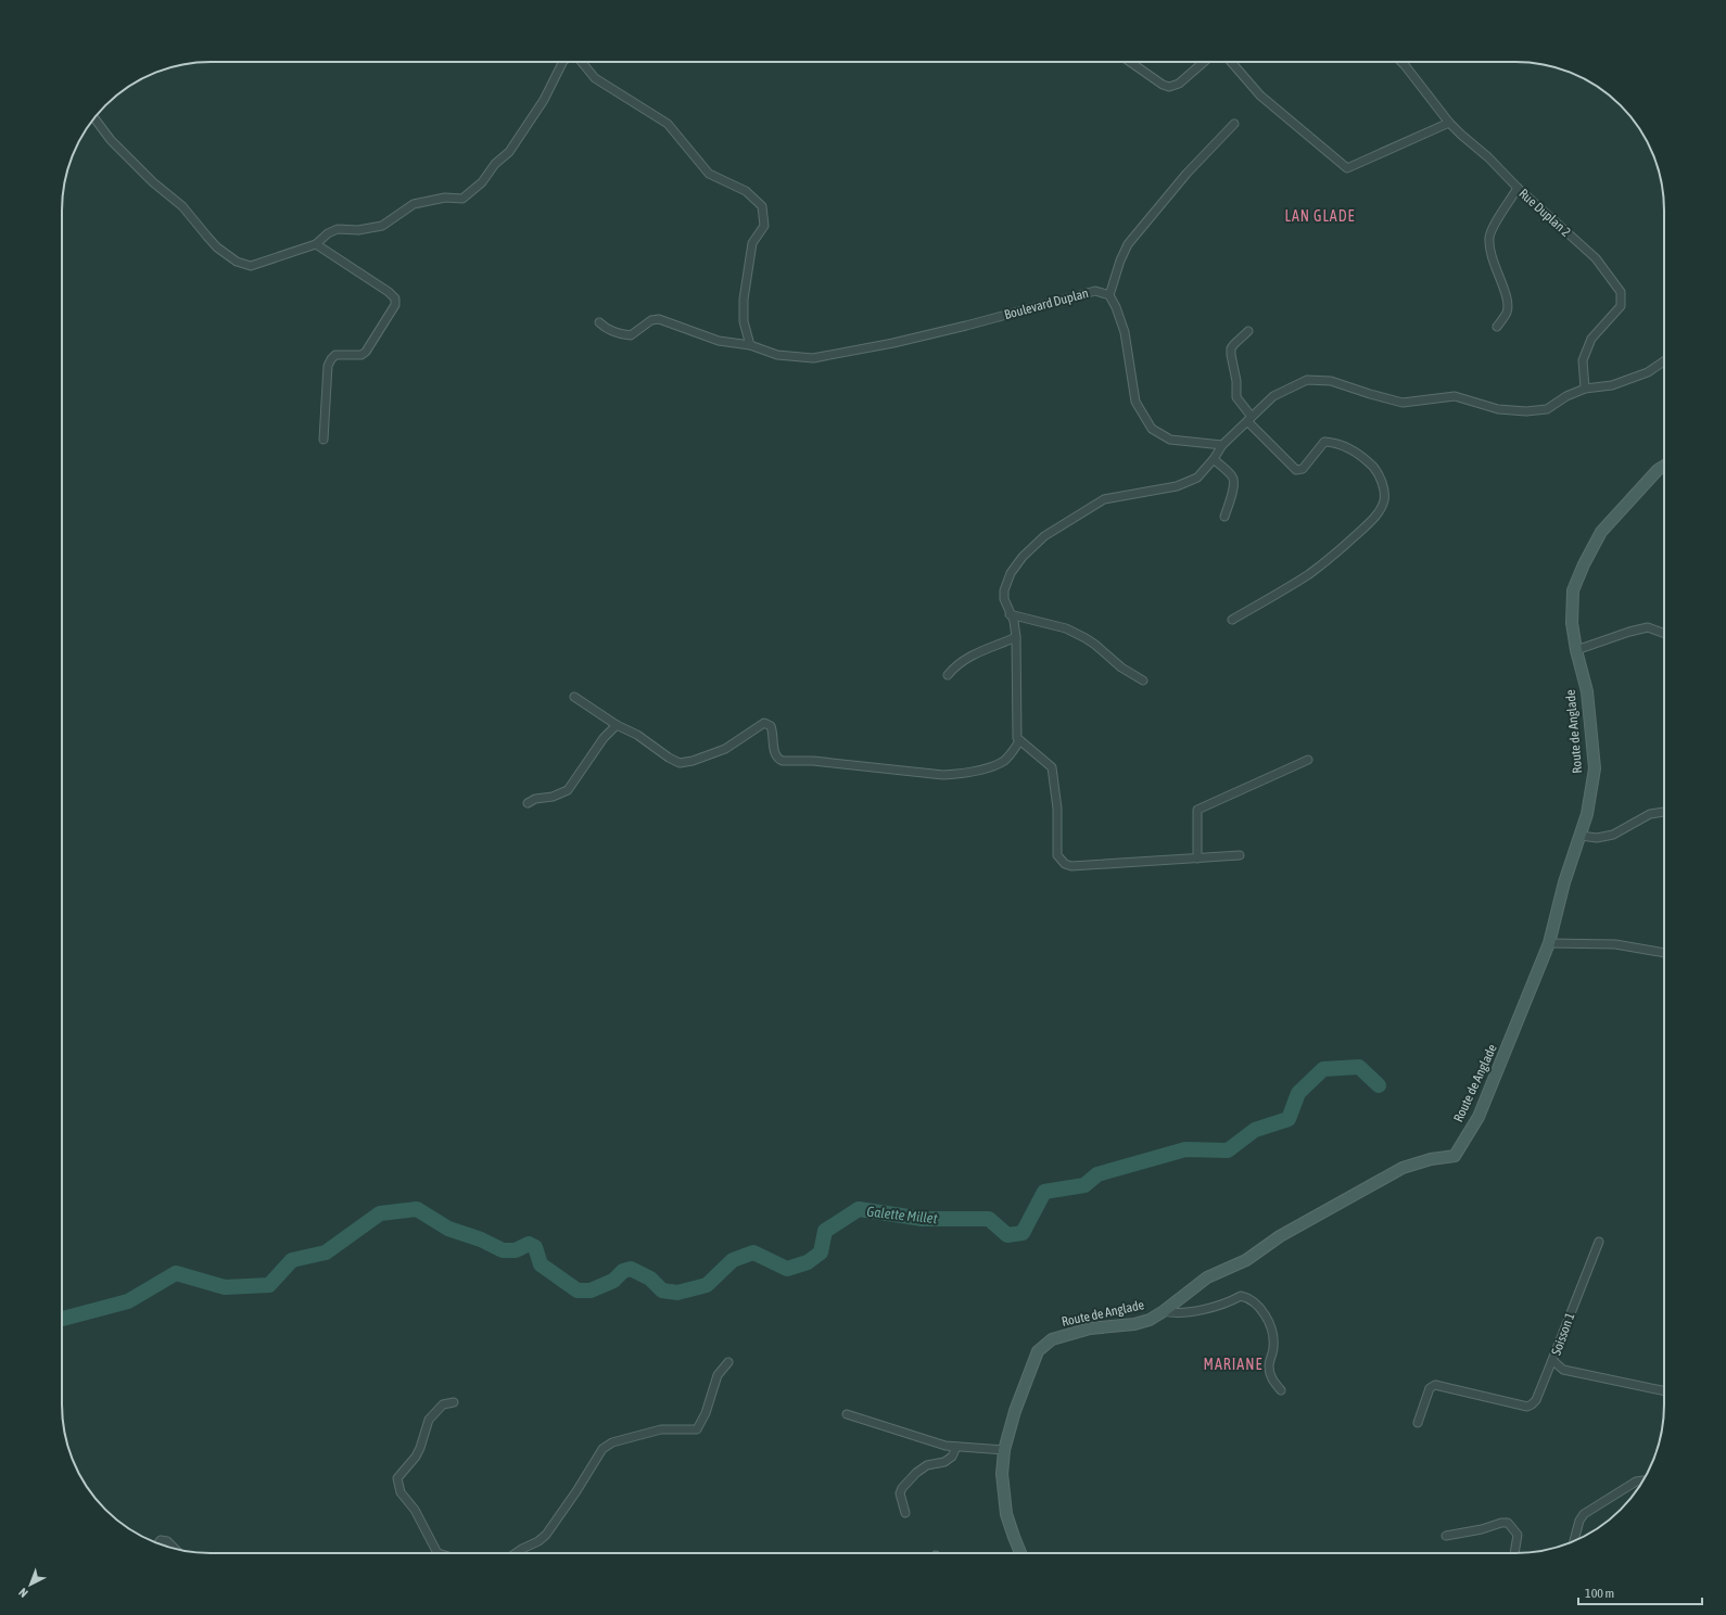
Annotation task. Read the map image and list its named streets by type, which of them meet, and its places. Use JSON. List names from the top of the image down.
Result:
{
  "streets": {
    "street": [
      "Rue Duplan 2",
      "Boulevard Duplan",
      "Route de Anglade",
      "Soisson 1"
    ]
  },
  "districts": ["LAN GLADE", "MARIANE"],
  "water": ["Galette Millet"],
  "scale_bar": "100 m",
  "north": "bottom left"
}
